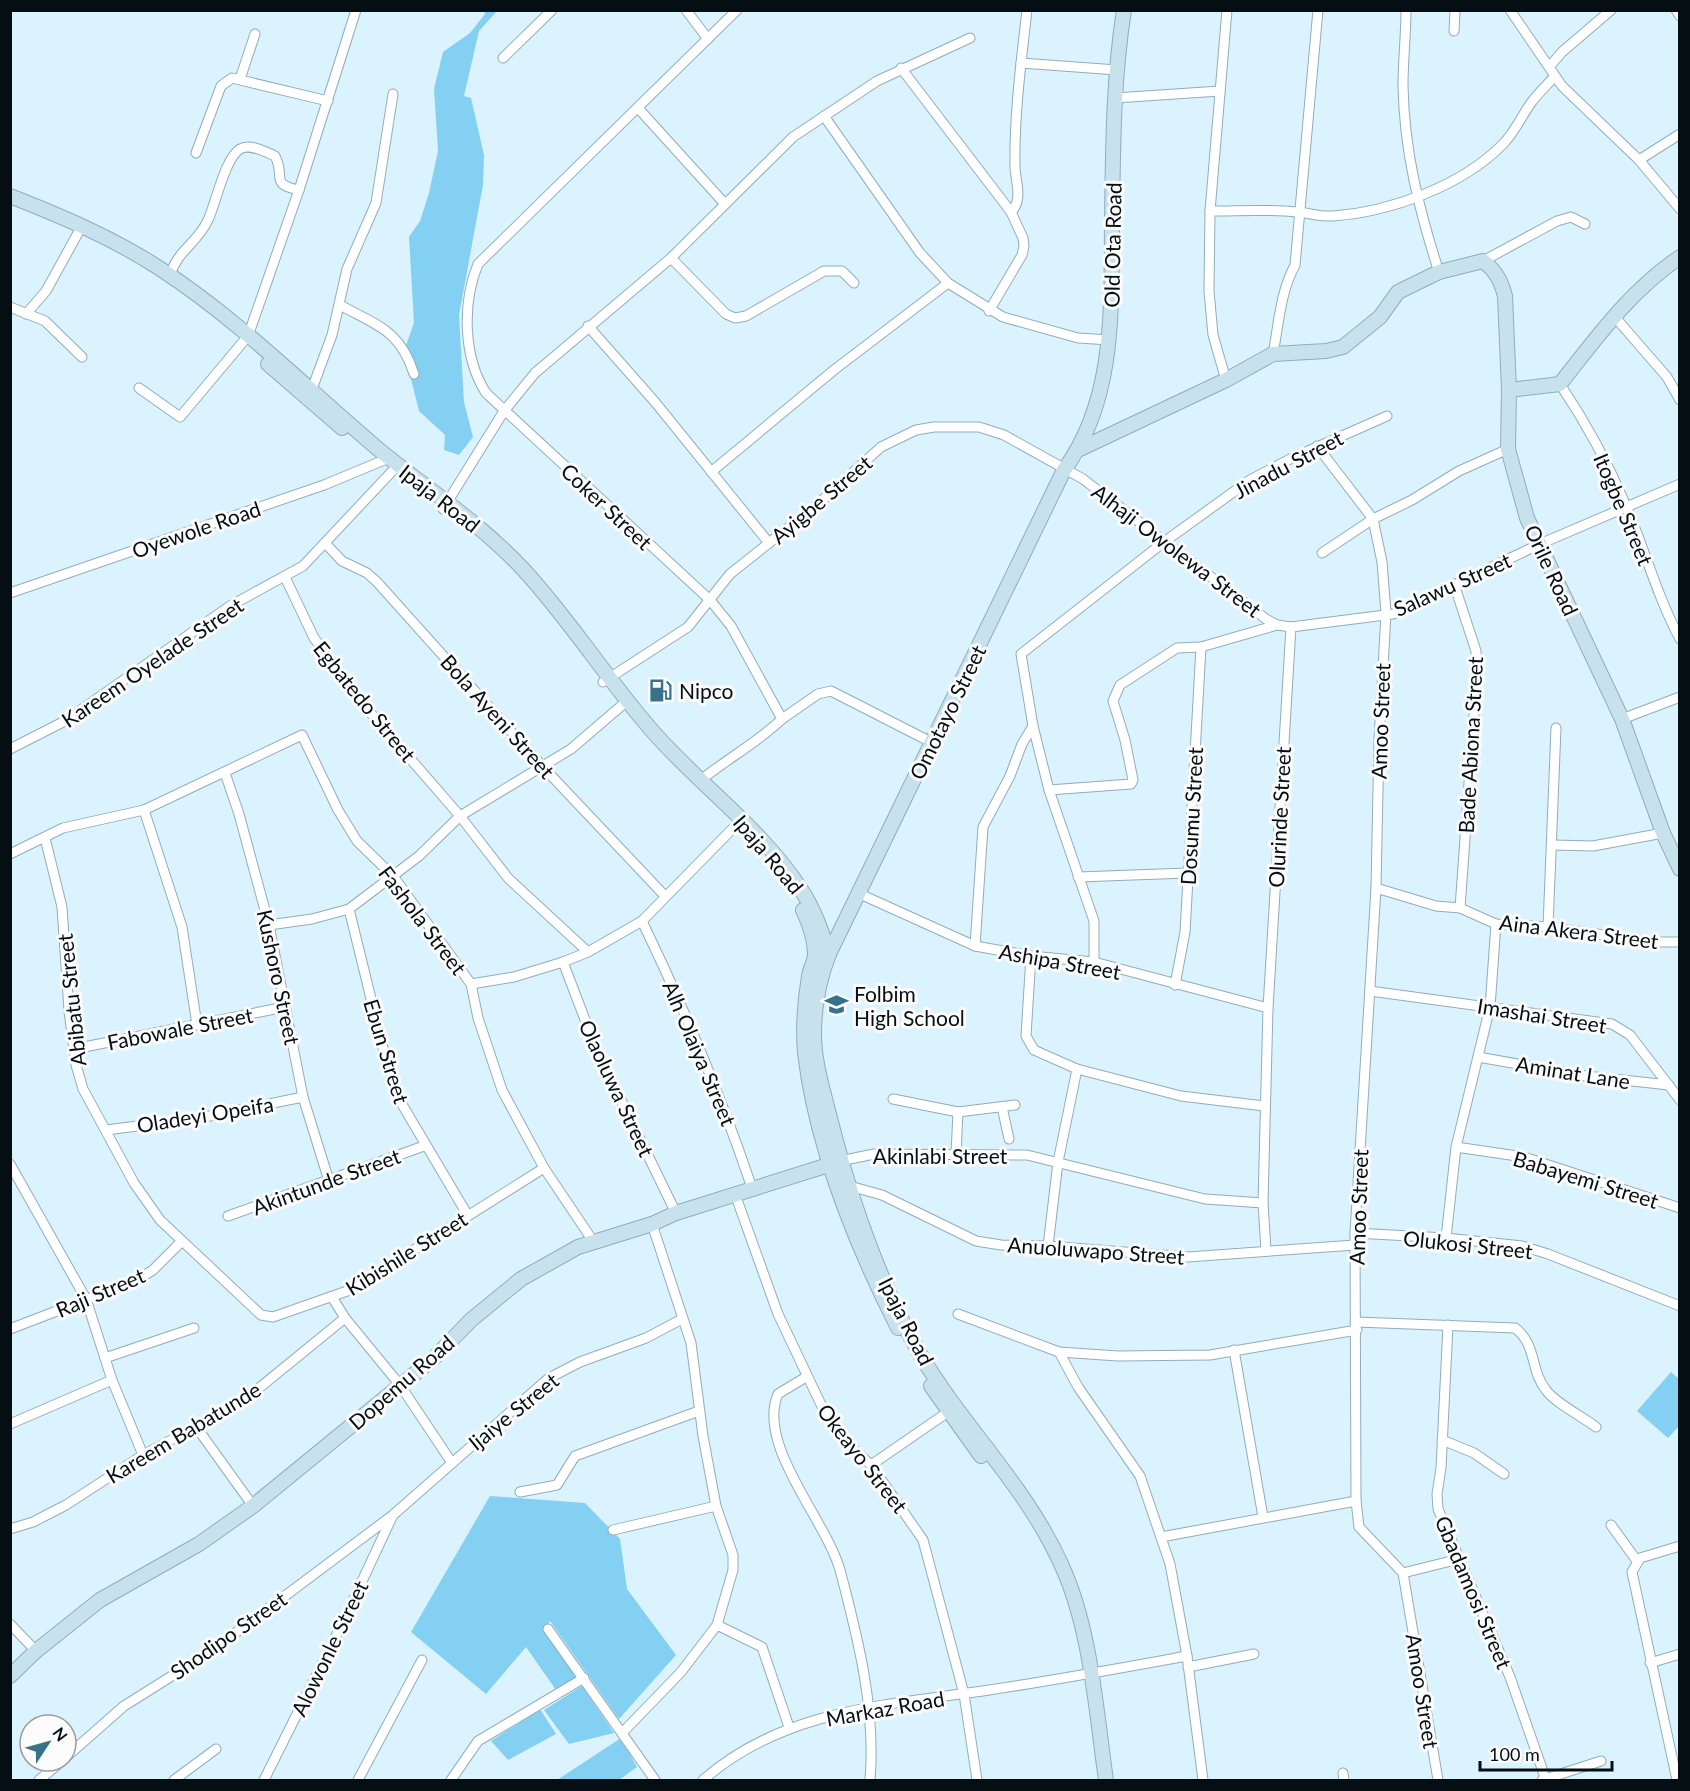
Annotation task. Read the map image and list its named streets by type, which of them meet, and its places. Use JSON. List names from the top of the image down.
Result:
{
  "streets": {
    "main road": [
      "Old Ota Road",
      "Ipaja Road",
      "Orile Road",
      "Omotayo Street",
      "Dopemu Road"
    ],
    "street": [
      "Jinadu Street",
      "Ayigbe Street",
      "Coker Street",
      "Itogbe Street",
      "Oyewole Road",
      "Alhaji Owolewa Street",
      "Salawu Street",
      "Kareem Oyelade Street",
      "Egbatedo Street",
      "Bola Ayeni Street",
      "Amoo Street",
      "Bade Abiona Street",
      "Dosumu Street",
      "Olurinde Street",
      "Fashola Street",
      "Aina Akera Street",
      "Ashipa Street",
      "Kushoro Street",
      "Abibatu Street",
      "Imashai Street",
      "Fabowale Street",
      "Ebun Street",
      "Alh Olaiya Street",
      "Aminat Lane",
      "Olaoluwa Street",
      "Oladeyi Opeifa",
      "Akinlabi Street",
      "Babayemi Street",
      "Akintunde Street",
      "Olukosi Street",
      "Anuoluwapo Street",
      "Kibishile Street",
      "Raji Street",
      "Ijaiye Street",
      "Kareem Babatunde",
      "Okeayo Street",
      "Gbadamosi Street",
      "Shodipo Street",
      "Alowonle Street",
      "Markaz Road"
    ]
  },
  "crossings": [
    ["Old Ota Road", "Ayigbe Street"],
    ["Old Ota Road", "Alhaji Owolewa Street"],
    ["Old Ota Road", "Omotayo Street"],
    ["Jinadu Street", "Alhaji Owolewa Street"],
    ["Jinadu Street", "Ashipa Street"],
    ["Ipaja Road", "Ayigbe Street"],
    ["Ipaja Road", "Oyewole Road"],
    ["Ipaja Road", "Kareem Oyelade Street"],
    ["Ipaja Road", "Omotayo Street"],
    ["Ipaja Road", "Akinlabi Street"],
    ["Ipaja Road", "Anuoluwapo Street"],
    ["Ipaja Road", "Dopemu Road"],
    ["Ipaja Road", "Markaz Road"],
    ["Ayigbe Street", "Coker Street"],
    ["Ayigbe Street", "Alhaji Owolewa Street"],
    ["Ayigbe Street", "Omotayo Street"],
    ["Itogbe Street", "Salawu Street"],
    ["Oyewole Road", "Kareem Oyelade Street"],
    ["Alhaji Owolewa Street", "Salawu Street"],
    ["Alhaji Owolewa Street", "Omotayo Street"],
    ["Alhaji Owolewa Street", "Olurinde Street"],
    ["Orile Road", "Salawu Street"],
    ["Salawu Street", "Amoo Street"],
    ["Salawu Street", "Bade Abiona Street"],
    ["Salawu Street", "Olurinde Street"],
    ["Kareem Oyelade Street", "Egbatedo Street"],
    ["Kareem Oyelade Street", "Bola Ayeni Street"],
    ["Omotayo Street", "Ashipa Street"],
    ["Amoo Street", "Aina Akera Street"],
    ["Amoo Street", "Imashai Street"],
    ["Amoo Street", "Olukosi Street"],
    ["Amoo Street", "Anuoluwapo Street"],
    ["Bade Abiona Street", "Aina Akera Street"],
    ["Dosumu Street", "Ashipa Street"],
    ["Olurinde Street", "Ashipa Street"],
    ["Olurinde Street", "Akinlabi Street"],
    ["Olurinde Street", "Anuoluwapo Street"],
    ["Fashola Street", "Kushoro Street"],
    ["Fashola Street", "Kibishile Street"],
    ["Fashola Street", "Dopemu Road"],
    ["Kushoro Street", "Fabowale Street"],
    ["Kushoro Street", "Oladeyi Opeifa"],
    ["Kushoro Street", "Akintunde Street"],
    ["Abibatu Street", "Fabowale Street"],
    ["Abibatu Street", "Oladeyi Opeifa"],
    ["Abibatu Street", "Kibishile Street"],
    ["Abibatu Street", "Raji Street"],
    ["Imashai Street", "Aminat Lane"],
    ["Ebun Street", "Akintunde Street"],
    ["Ebun Street", "Kibishile Street"],
    ["Alh Olaiya Street", "Dopemu Road"],
    ["Olaoluwa Street", "Dopemu Road"],
    ["Akinlabi Street", "Dopemu Road"],
    ["Kibishile Street", "Raji Street"],
    ["Dopemu Road", "Okeayo Street"],
    ["Ijaiye Street", "Shodipo Street"],
    ["Ijaiye Street", "Alowonle Street"],
    ["Okeayo Street", "Markaz Road"],
    ["Shodipo Street", "Alowonle Street"]
  ],
  "places": {
    "fuel station": ["Nipco"],
    "school or university": ["Folbim High School"]
  },
  "scale_bar": "100 m",
  "north": "top right"
}
